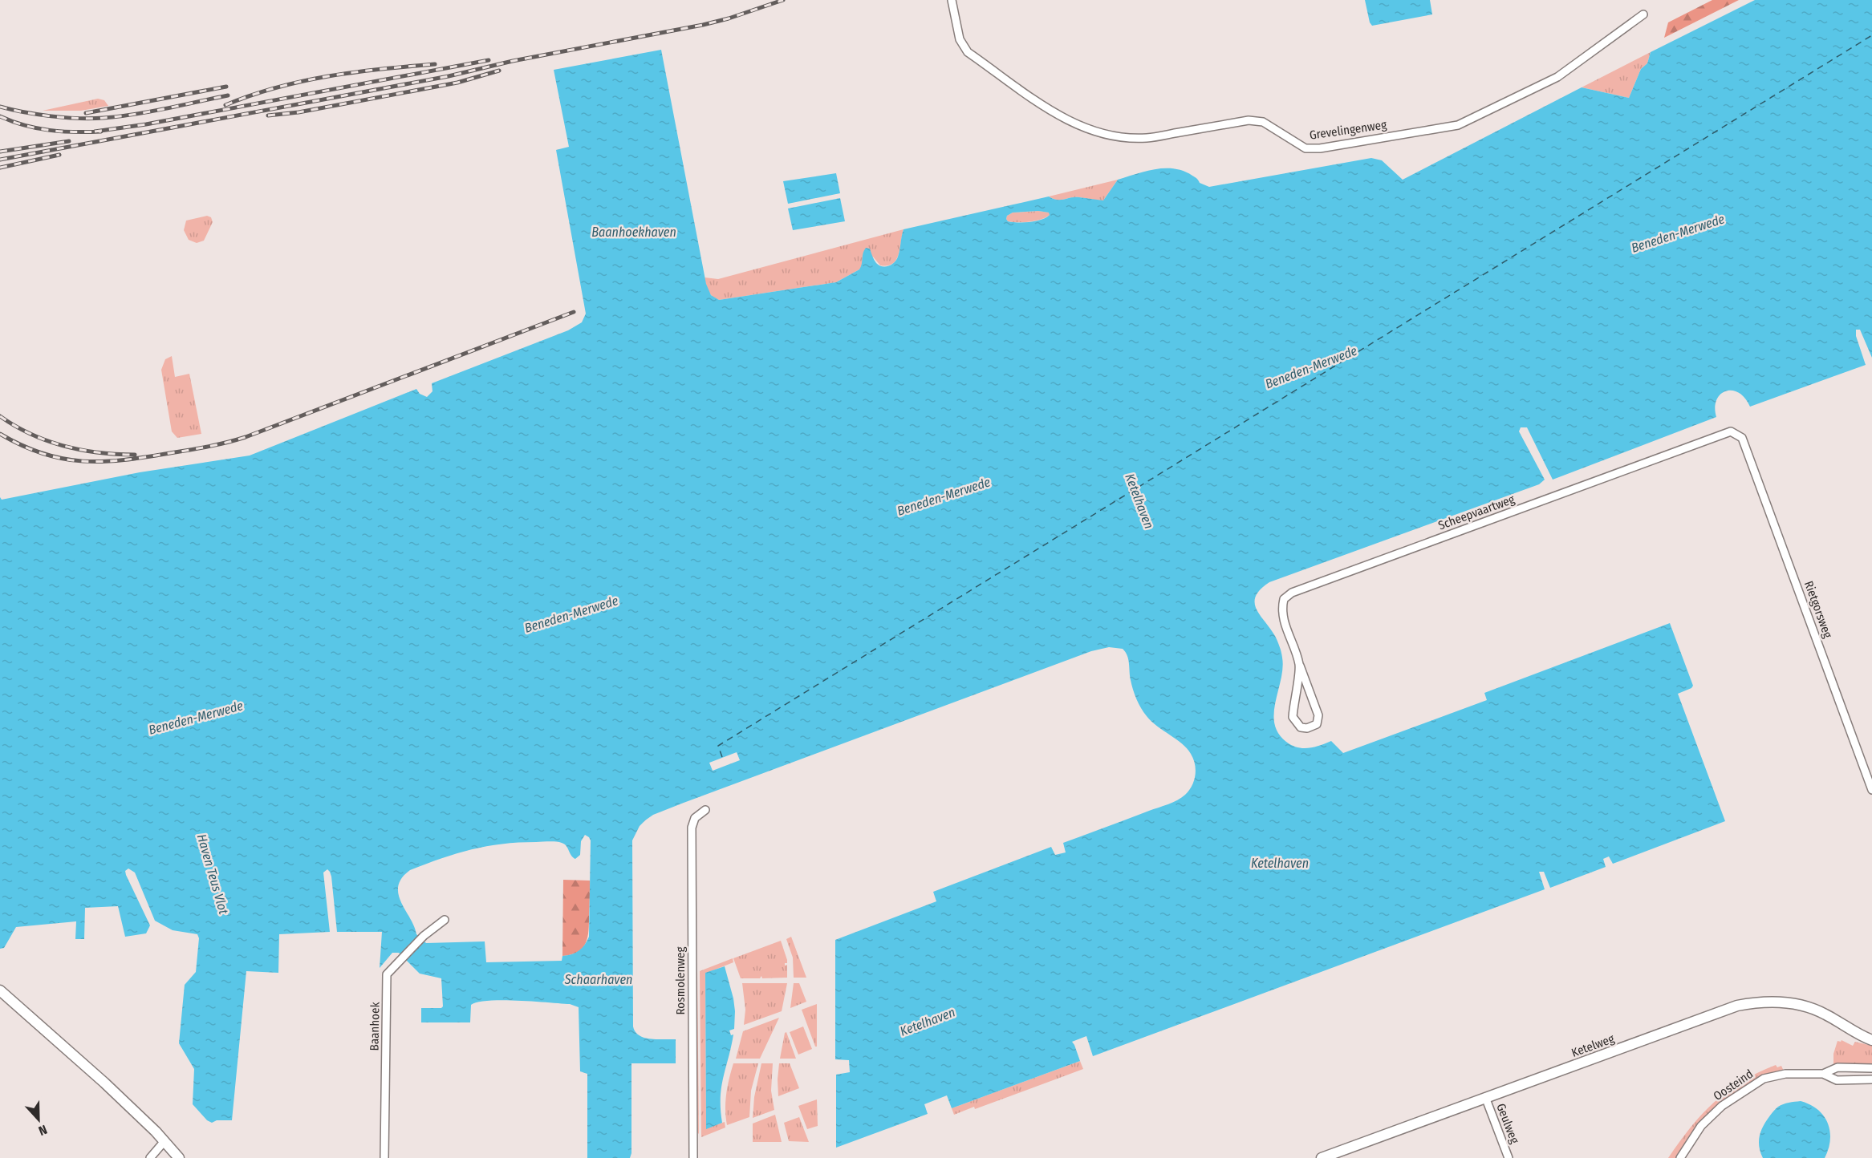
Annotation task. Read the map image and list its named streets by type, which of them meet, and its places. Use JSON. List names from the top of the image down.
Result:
{
  "streets": {
    "street": [
      "Grevelingenweg",
      "Scheepvaartweg",
      "Rietgorsweg",
      "Rosmolenweg",
      "Baanhoek",
      "Ketelweg",
      "Oosteind",
      "Geulweg"
    ]
  },
  "crossings": [
    ["Scheepvaartweg", "Rietgorsweg"],
    ["Ketelweg", "Geulweg"]
  ],
  "water": [
    "Baanhoekhaven",
    "Beneden-Merwede",
    "Ketelhaven",
    "Haven Teus Vlot",
    "Schaarhaven"
  ],
  "north": "bottom"
}
